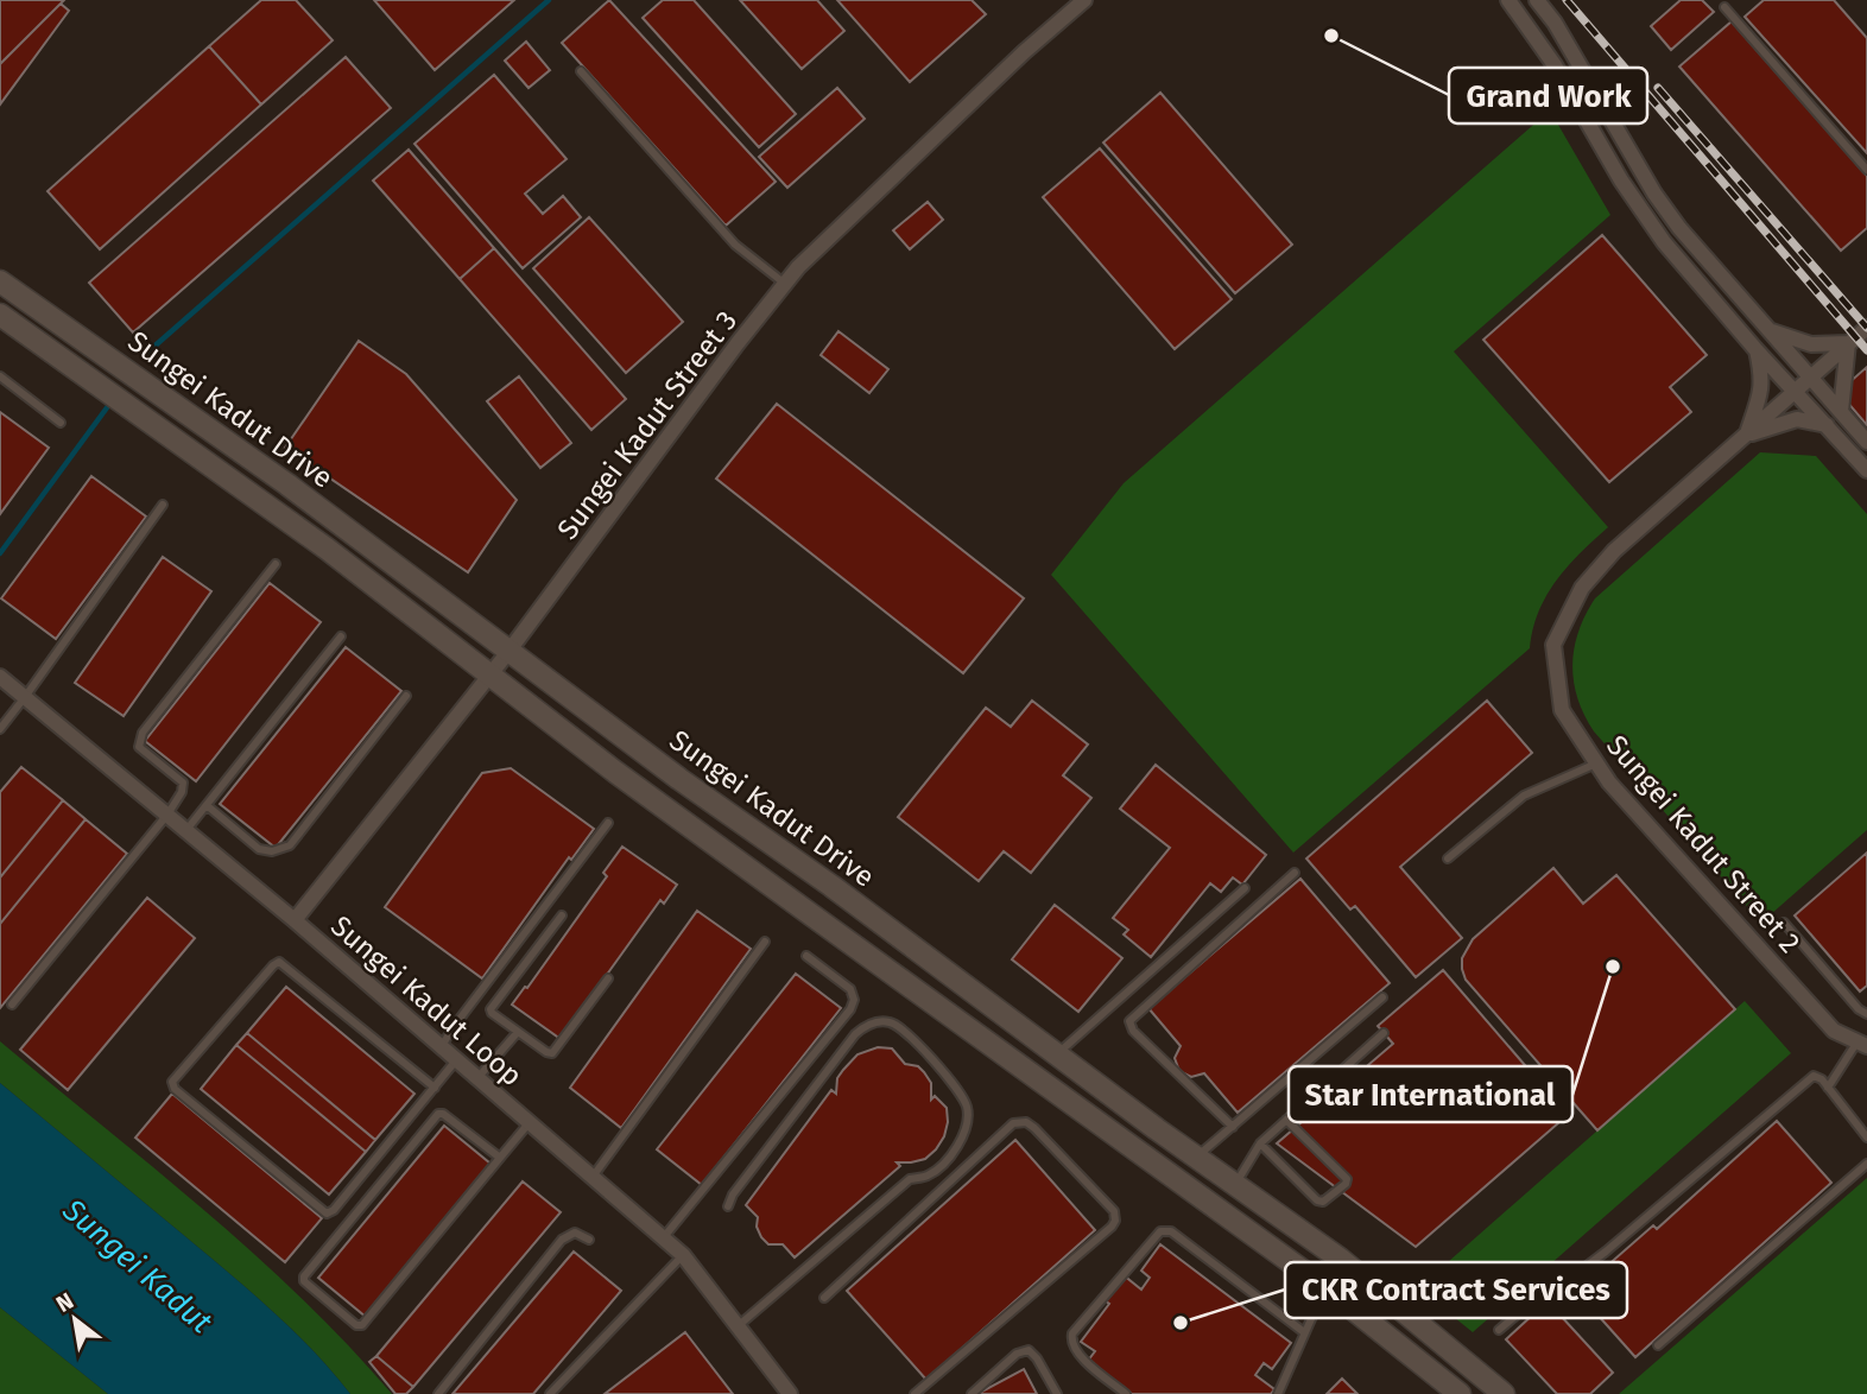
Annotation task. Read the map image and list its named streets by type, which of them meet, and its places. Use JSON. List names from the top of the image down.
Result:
{
  "streets": {
    "main road": ["Sungei Kadut Drive"],
    "street": ["Sungei Kadut Street 3", "Sungei Kadut Street 2", "Sungei Kadut Loop"]
  },
  "crossings": [
    ["Sungei Kadut Drive", "Sungei Kadut Street 3"],
    ["Sungei Kadut Street 3", "Sungei Kadut Loop"]
  ],
  "water": ["Sungei Kadut"],
  "places": ["Grand Work", "Star International", "CKR Contract Services"],
  "north": "top left"
}
